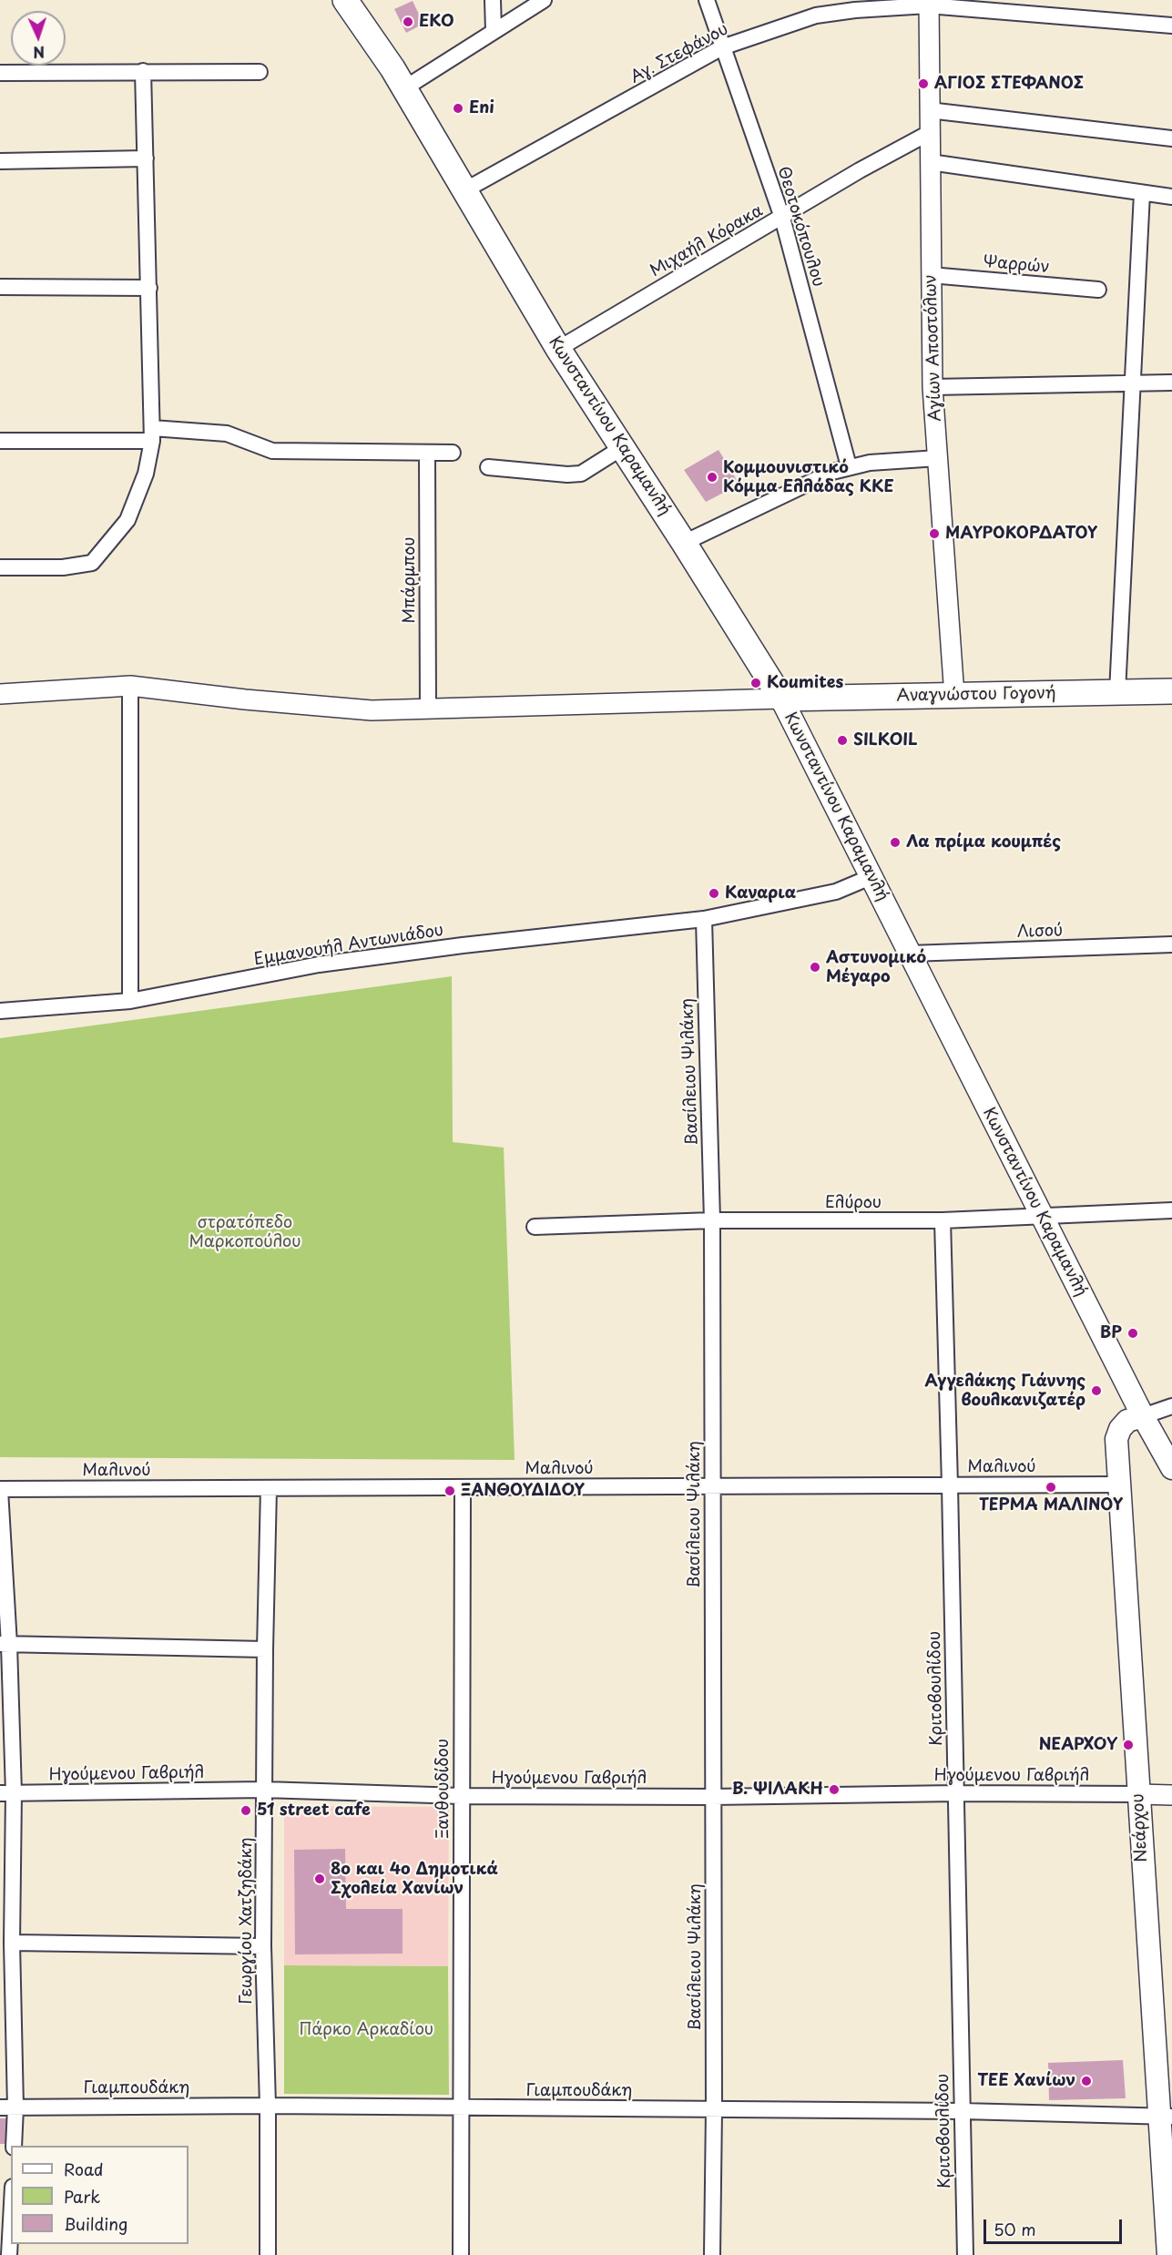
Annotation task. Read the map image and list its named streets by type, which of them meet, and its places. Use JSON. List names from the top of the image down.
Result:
{
  "streets": {
    "main road": ["Κωνσταντίνου Καραμανλή", "Αναγνώστου Γογονή", "Νεάρχου"],
    "street": [
      "Αγ. Στεφάνου",
      "Θεοτοκόπουλου",
      "Μιχαήλ Κόρακα",
      "Ψαρρών",
      "Αγίων Αποστόλων",
      "Μπάρμπου",
      "Λισού",
      "Εμμανουήλ Αντωνιάδου",
      "Βασίλειου Ψιλάκη",
      "Ελύρου",
      "Μαλινού",
      "Κριτοβουλίδου",
      "Ηγούμενου Γαβριήλ",
      "Ξανθουδίδου",
      "Γεωργίου Χατζηδάκη",
      "Γιαμπουδάκη"
    ]
  },
  "crossings": [
    ["Αγ. Στεφάνου", "Θεοτοκόπουλου"],
    ["Αγ. Στεφάνου", "Αγίων Αποστόλων"],
    ["Αγ. Στεφάνου", "Κωνσταντίνου Καραμανλή"],
    ["Θεοτοκόπουλου", "Μιχαήλ Κόρακα"],
    ["Μιχαήλ Κόρακα", "Αγίων Αποστόλων"],
    ["Μιχαήλ Κόρακα", "Κωνσταντίνου Καραμανλή"],
    ["Ψαρρών", "Αγίων Αποστόλων"],
    ["Αγίων Αποστόλων", "Αναγνώστου Γογονή"],
    ["Κωνσταντίνου Καραμανλή", "Αναγνώστου Γογονή"],
    ["Κωνσταντίνου Καραμανλή", "Λισού"],
    ["Κωνσταντίνου Καραμανλή", "Εμμανουήλ Αντωνιάδου"],
    ["Κωνσταντίνου Καραμανλή", "Ελύρου"],
    ["Κωνσταντίνου Καραμανλή", "Νεάρχου"],
    ["Εμμανουήλ Αντωνιάδου", "Βασίλειου Ψιλάκη"],
    ["Βασίλειου Ψιλάκη", "Ελύρου"],
    ["Βασίλειου Ψιλάκη", "Μαλινού"],
    ["Βασίλειου Ψιλάκη", "Ηγούμενου Γαβριήλ"],
    ["Βασίλειου Ψιλάκη", "Γιαμπουδάκη"],
    ["Ελύρου", "Κριτοβουλίδου"],
    ["Μαλινού", "Κριτοβουλίδου"],
    ["Μαλινού", "Ξανθουδίδου"],
    ["Μαλινού", "Νεάρχου"],
    ["Μαλινού", "Γεωργίου Χατζηδάκη"],
    ["Κριτοβουλίδου", "Ηγούμενου Γαβριήλ"],
    ["Κριτοβουλίδου", "Γιαμπουδάκη"],
    ["Ηγούμενου Γαβριήλ", "Ξανθουδίδου"],
    ["Ηγούμενου Γαβριήλ", "Νεάρχου"],
    ["Ηγούμενου Γαβριήλ", "Γεωργίου Χατζηδάκη"],
    ["Ξανθουδίδου", "Γιαμπουδάκη"],
    ["Νεάρχου", "Γιαμπουδάκη"],
    ["Γεωργίου Χατζηδάκη", "Γιαμπουδάκη"]
  ],
  "parks": ["στρατόπεδο Μαρκοπούλου", "Πάρκο Αρκαδίου"],
  "places": [
    "EKO",
    "ΑΓΙΟΣ ΣΤΕΦΑΝΟΣ",
    "Eni",
    "Κομμουνιστικό Κόμμα Ελλάδας ΚΚΕ",
    "ΜΑΥΡΟΚΟΡΔΑΤΟΥ",
    "Koumites",
    "SILKOIL",
    "Λα πρίμα κουμπές",
    "Καναρια",
    "Αστυνομικό Μέγαρο",
    "BP",
    "Αγγελάκης Γιάννης βουλκανιζατέρ",
    "ΤΕΡΜΑ ΜΑΛΙΝΟΥ",
    "ΞΑΝΘΟΥΔΙΔΟΥ",
    "ΝΕΑΡΧΟΥ",
    "Β. ΨΙΛΑΚΗ",
    "51 street cafe",
    "8ο και 4ο Δημοτικά Σχολεία Χανίων",
    "ΤΕΕ Χανίων"
  ],
  "legend": ["Road", "Park", "Building"],
  "scale_bar": "50 m",
  "north": "bottom"
}
